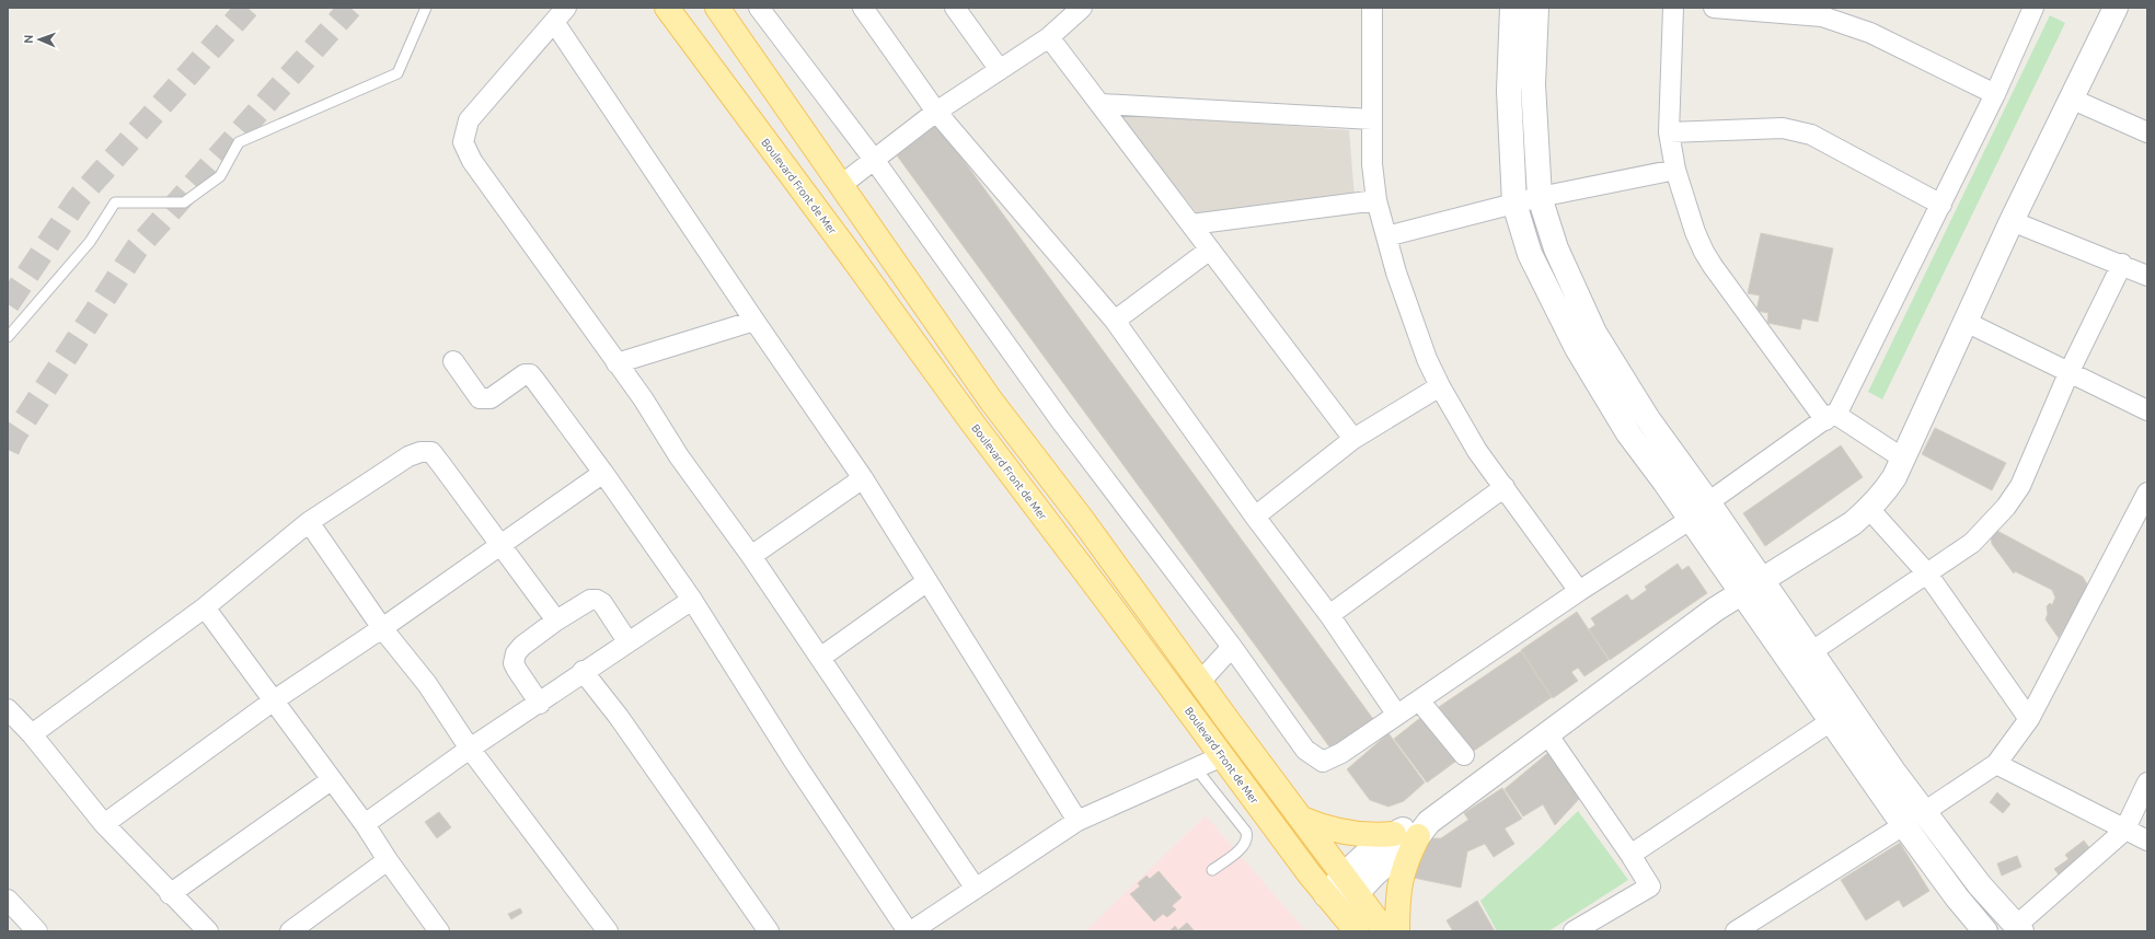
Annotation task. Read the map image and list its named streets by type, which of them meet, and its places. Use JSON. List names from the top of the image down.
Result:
{
  "streets": {
    "main road": ["Boulevard Front de Mer"]
  },
  "north": "left"
}
